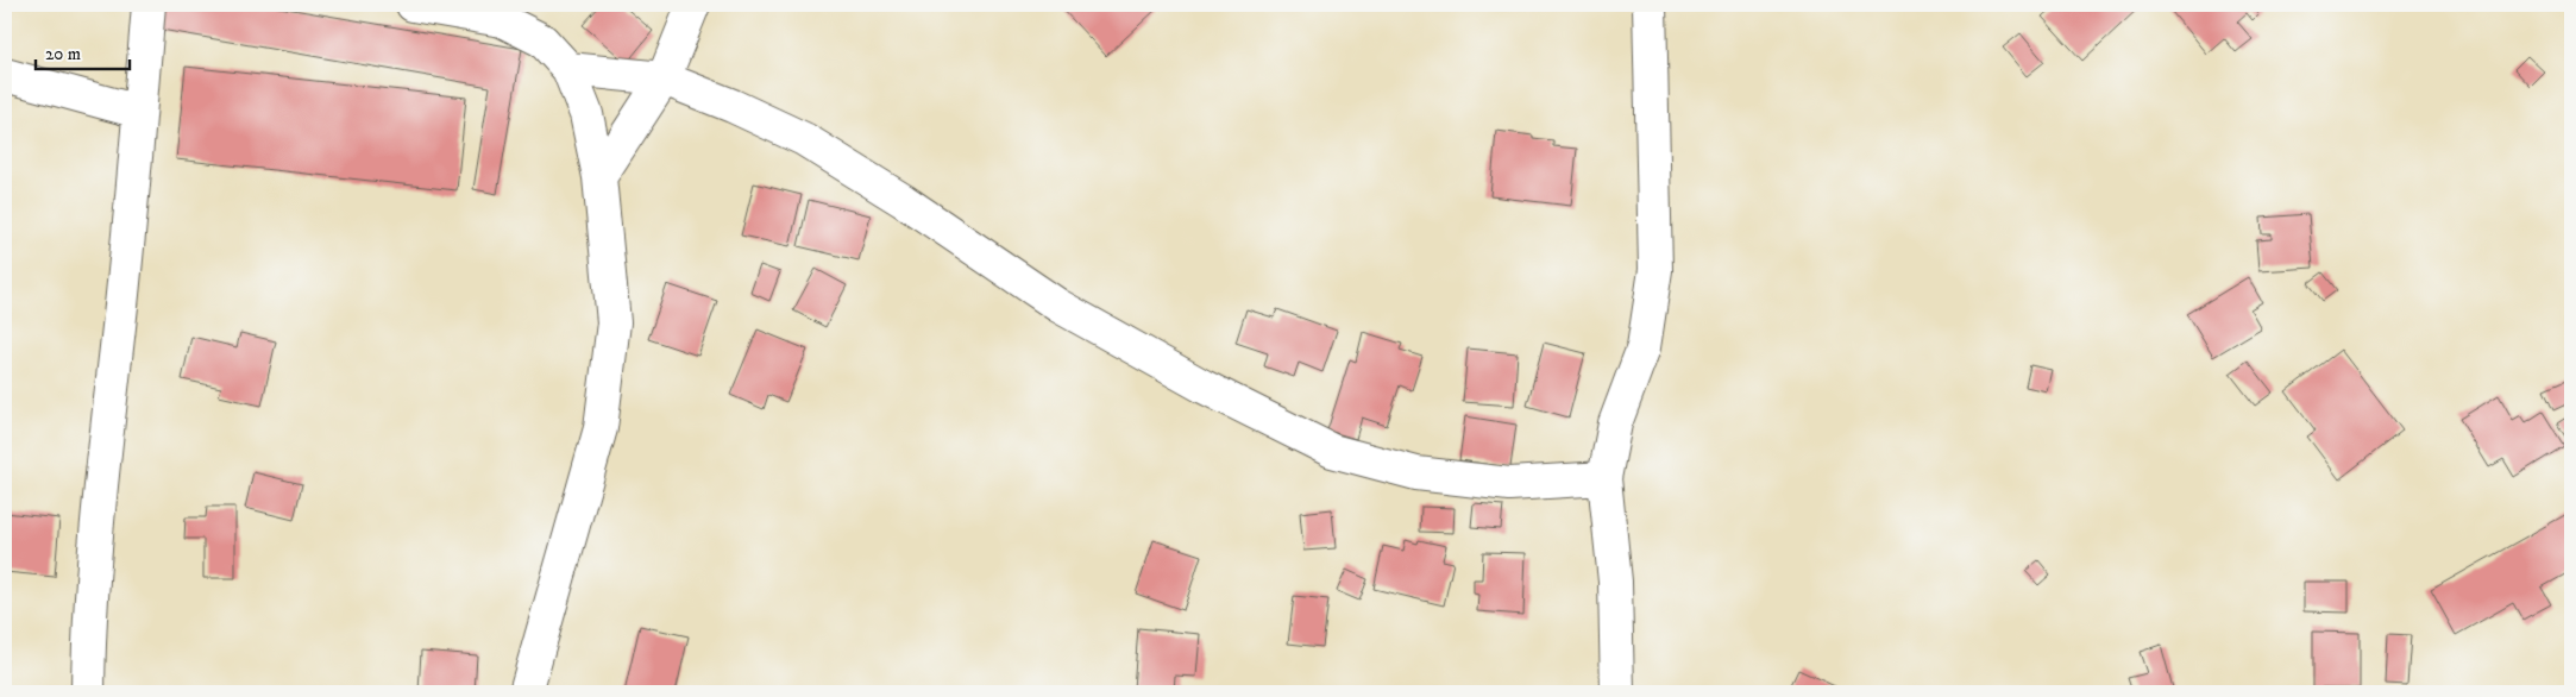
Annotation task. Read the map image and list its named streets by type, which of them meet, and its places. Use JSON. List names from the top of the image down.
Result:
{
  "scale_bar": "20 m"
}
